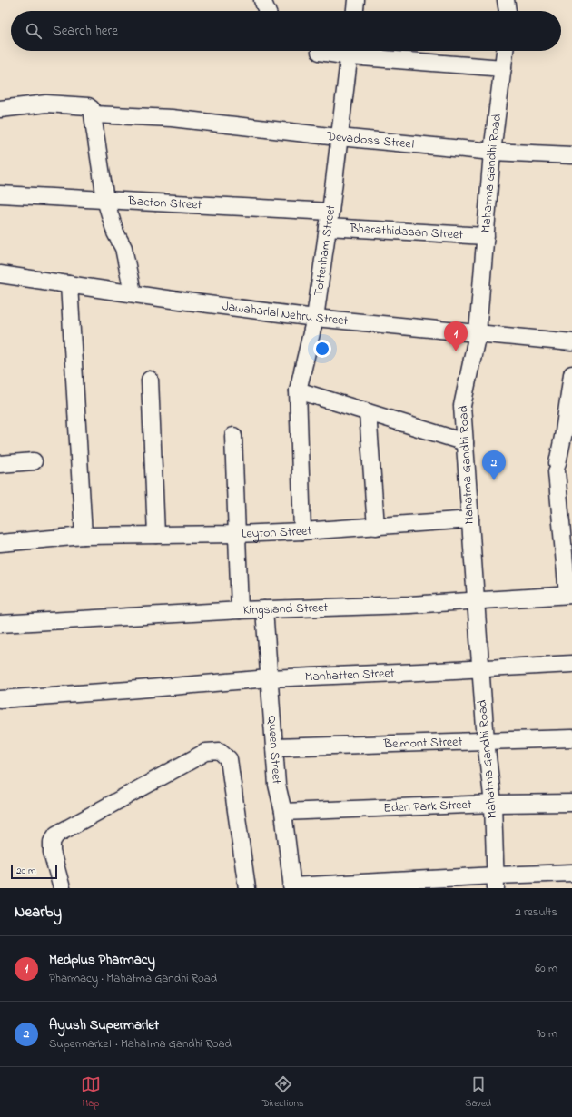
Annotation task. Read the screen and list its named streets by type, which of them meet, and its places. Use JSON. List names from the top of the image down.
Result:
{
  "streets": {
    "street": [
      "Devadoss Street",
      "Mahatma Gandhi Road",
      "Bacton Street",
      "Bharathidasan Street",
      "Tottenham Street",
      "Jawaharlal Nehru Street",
      "Leyton Street",
      "Kingsland Street",
      "Manhatten Street",
      "Belmont Street",
      "Queen Street",
      "Eden Park Street"
    ]
  },
  "crossings": [
    ["Devadoss Street", "Mahatma Gandhi Road"],
    ["Devadoss Street", "Tottenham Street"],
    ["Mahatma Gandhi Road", "Bharathidasan Street"],
    ["Mahatma Gandhi Road", "Jawaharlal Nehru Street"],
    ["Mahatma Gandhi Road", "Leyton Street"],
    ["Mahatma Gandhi Road", "Kingsland Street"],
    ["Mahatma Gandhi Road", "Manhatten Street"],
    ["Mahatma Gandhi Road", "Belmont Street"],
    ["Mahatma Gandhi Road", "Eden Park Street"],
    ["Bacton Street", "Bharathidasan Street"],
    ["Bacton Street", "Tottenham Street"],
    ["Bharathidasan Street", "Tottenham Street"],
    ["Tottenham Street", "Jawaharlal Nehru Street"],
    ["Tottenham Street", "Leyton Street"],
    ["Kingsland Street", "Queen Street"],
    ["Manhatten Street", "Queen Street"],
    ["Belmont Street", "Queen Street"],
    ["Queen Street", "Eden Park Street"]
  ],
  "scale_bar": "20 m",
  "page": {
    "search": "Search here",
    "pins": ["1", "2"],
    "scale": "20 m",
    "heading": ["Nearby", "2 results"],
    "list": [
      {
        "mark": "1",
        "name": "Medplus Pharmacy",
        "note": "Pharmacy · Mahatma Gandhi Road",
        "value": "60 m"
      },
      {
        "mark": "2",
        "name": "Ayush Supermarlet",
        "note": "Supermarket · Mahatma Gandhi Road",
        "value": "90 m"
      }
    ],
    "nav": ["Map", "Directions", "Saved"]
  }
}
